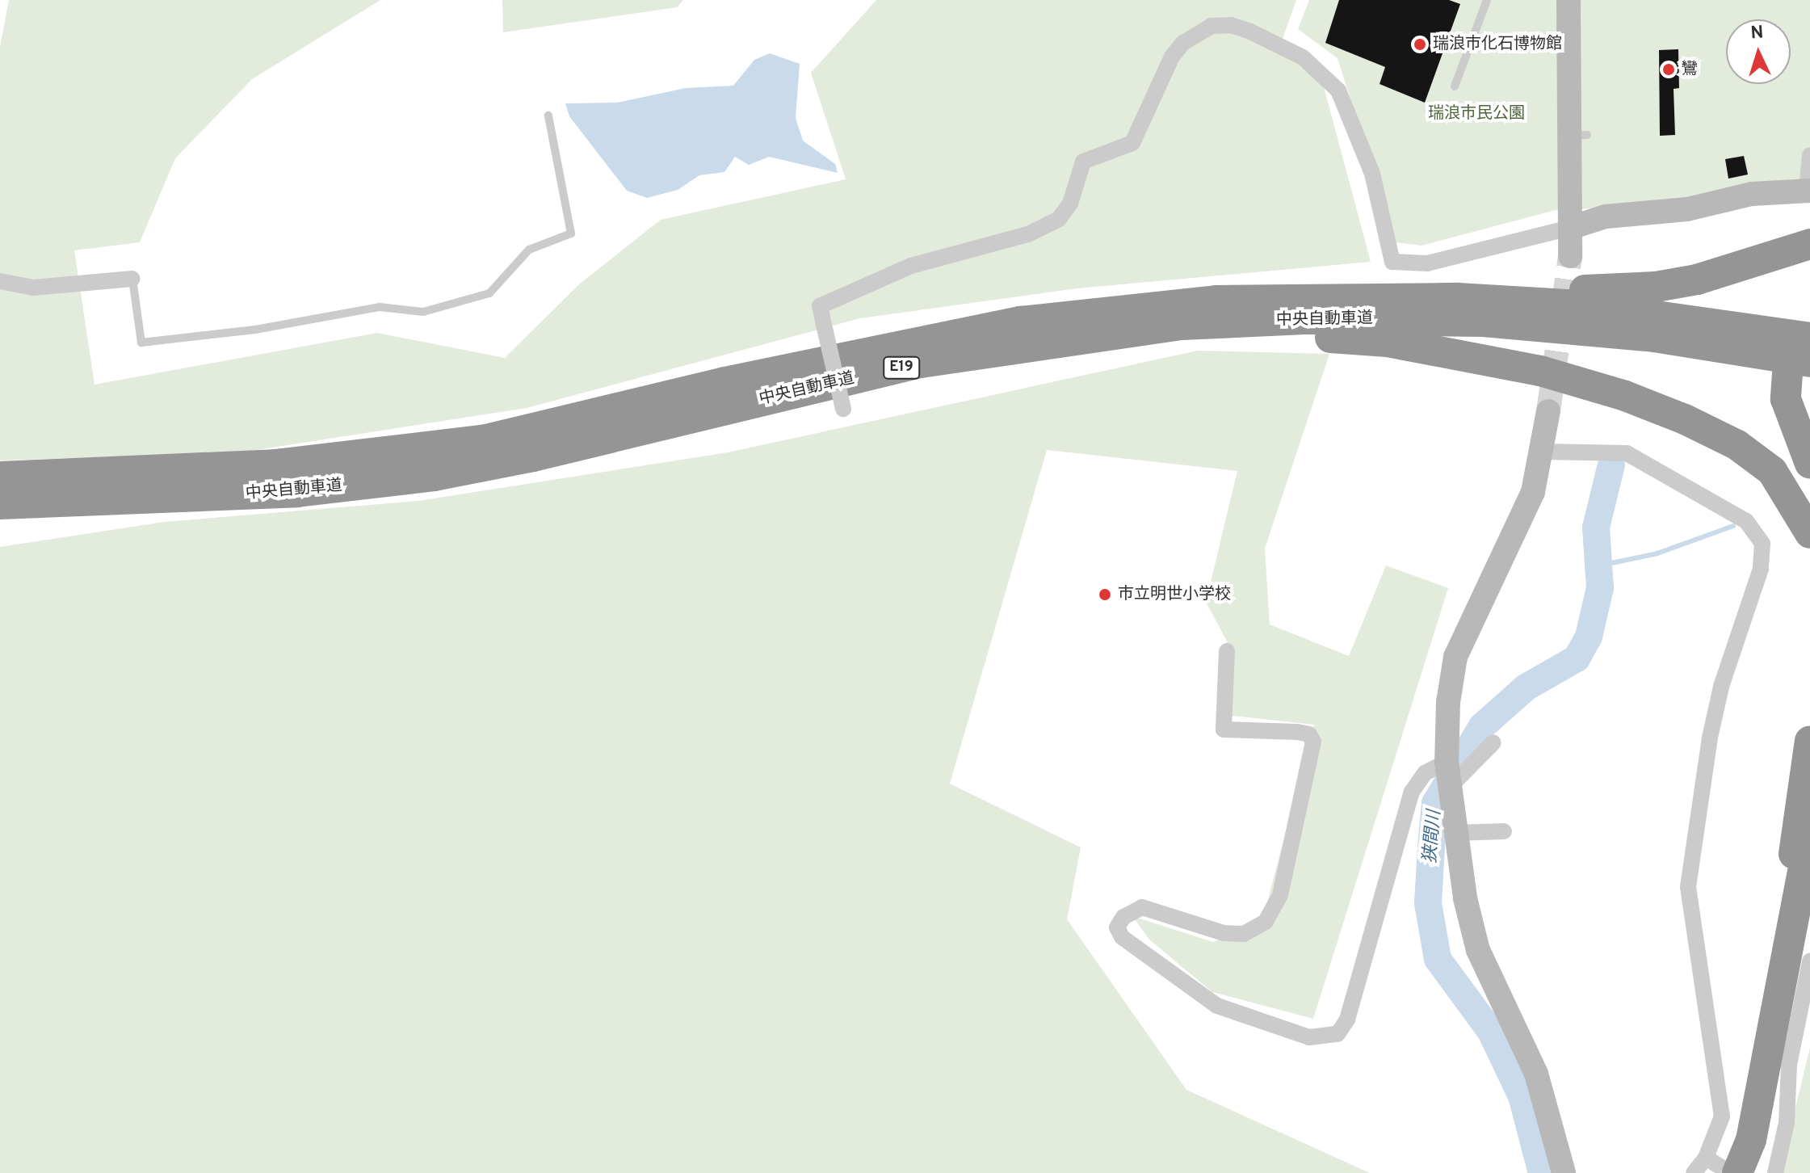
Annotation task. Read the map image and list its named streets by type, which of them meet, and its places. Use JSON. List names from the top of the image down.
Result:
{
  "streets": {
    "highway": ["中央自動車道", "E19"]
  },
  "water": ["狭間川"],
  "parks": ["瑞浪市民公園"],
  "places": ["瑞浪市化石博物館", "鸞", "市立明世小学校"],
  "north": "top"
}
